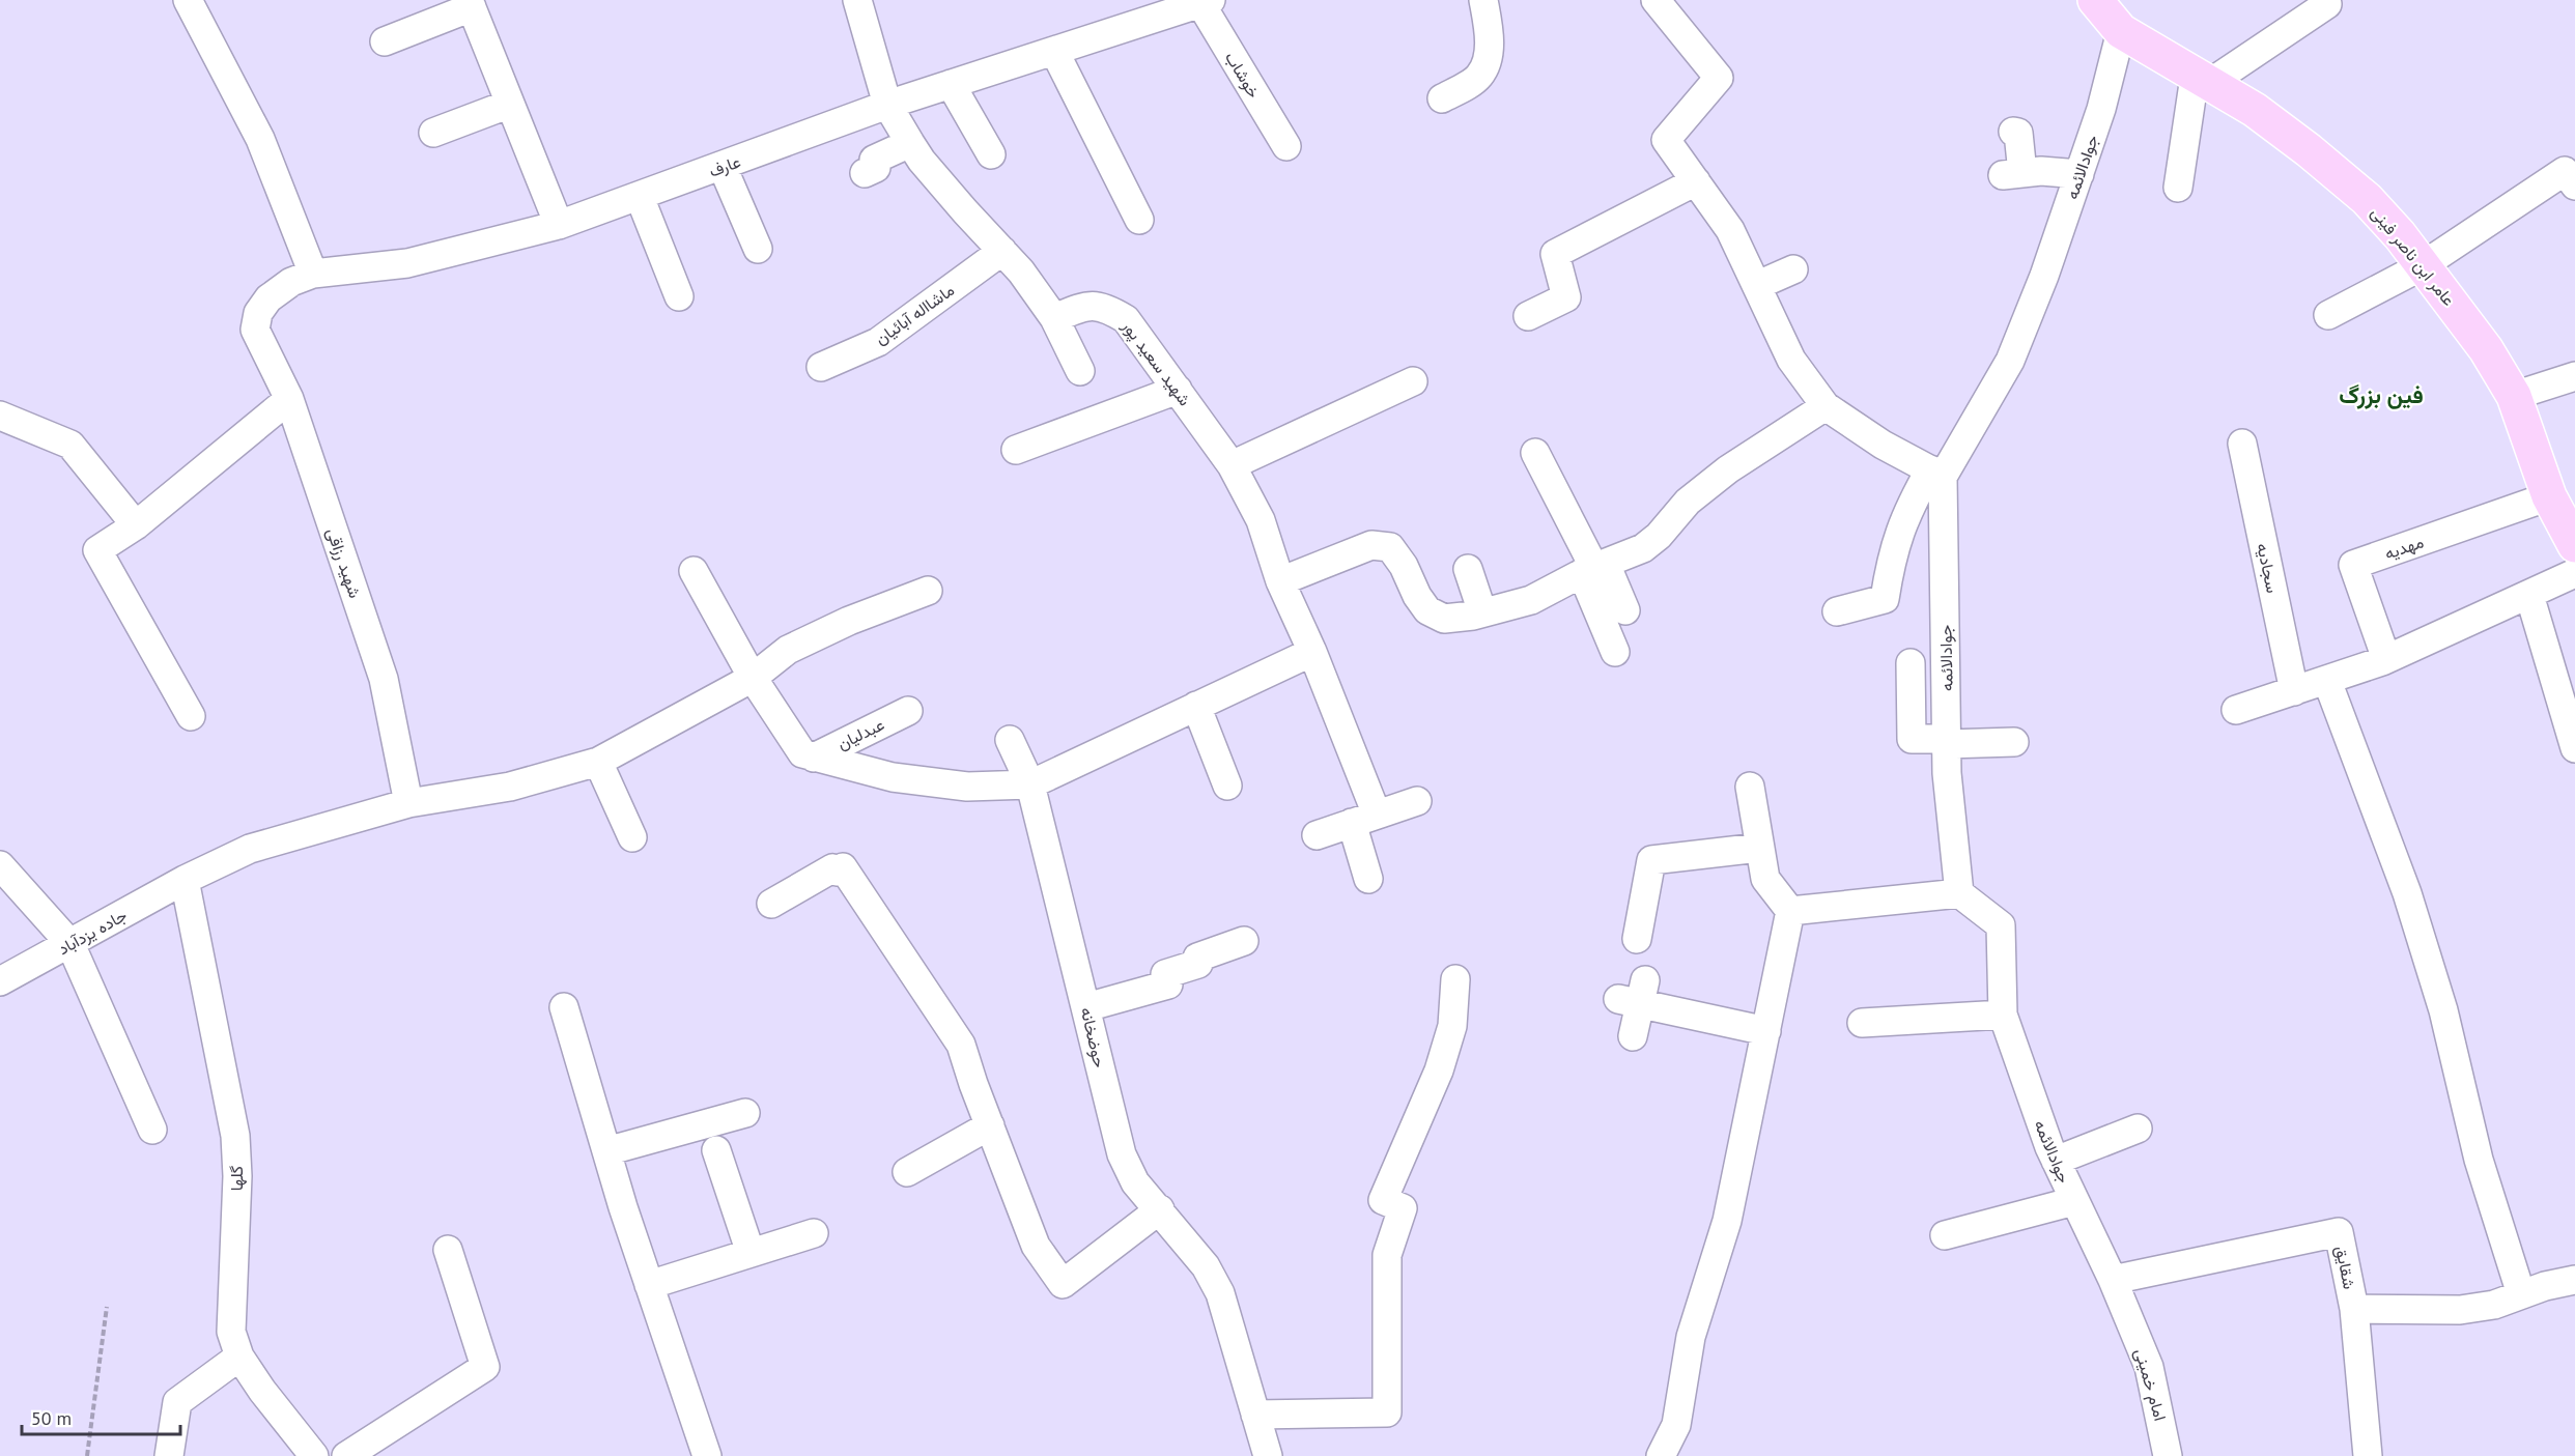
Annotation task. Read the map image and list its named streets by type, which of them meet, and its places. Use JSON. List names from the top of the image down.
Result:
{
  "streets": {
    "main road": ["عامر ابن ناصر فینی"],
    "street": [
      "خوشاب",
      "عارف",
      "جوادالائمه",
      "ماشااله آبائیان",
      "شهید سعید پور",
      "مهدیه",
      "شهید رزاقی",
      "سجادیه",
      "عبدلیان",
      "جاده یزدآباد",
      "حوضخانه",
      "گلها",
      "شقایق",
      "امام خمینی"
    ]
  },
  "crossings": [
    ["خوشاب", "عارف"],
    ["عارف", "شهید رزاقی"],
    ["جوادالائمه", "عامر ابن ناصر فینی"],
    ["جوادالائمه", "شقایق"],
    ["جوادالائمه", "امام خمینی"],
    ["عامر ابن ناصر فینی", "مهدیه"],
    ["شهید رزاقی", "جاده یزدآباد"],
    ["جاده یزدآباد", "گلها"],
    ["شقایق", "امام خمینی"]
  ],
  "districts": ["فین بزرگ"],
  "scale_bar": "50 m"
}
